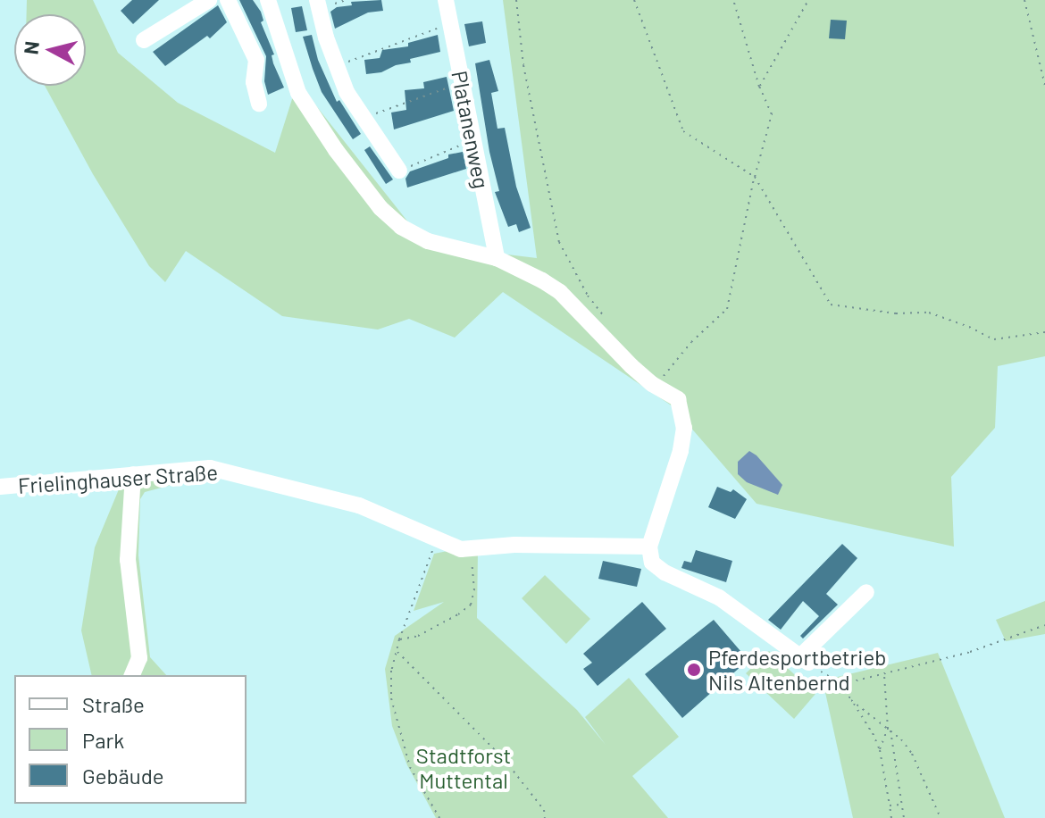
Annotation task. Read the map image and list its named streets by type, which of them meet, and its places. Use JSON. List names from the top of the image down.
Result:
{
  "streets": {
    "street": ["Platanenweg", "Frielinghauser Straße"]
  },
  "parks": ["Stadtforst Muttental"],
  "places": ["Pferdesportbetrieb Nils Altenbernd"],
  "legend": ["Straße", "Park", "Gebäude"],
  "north": "left"
}
